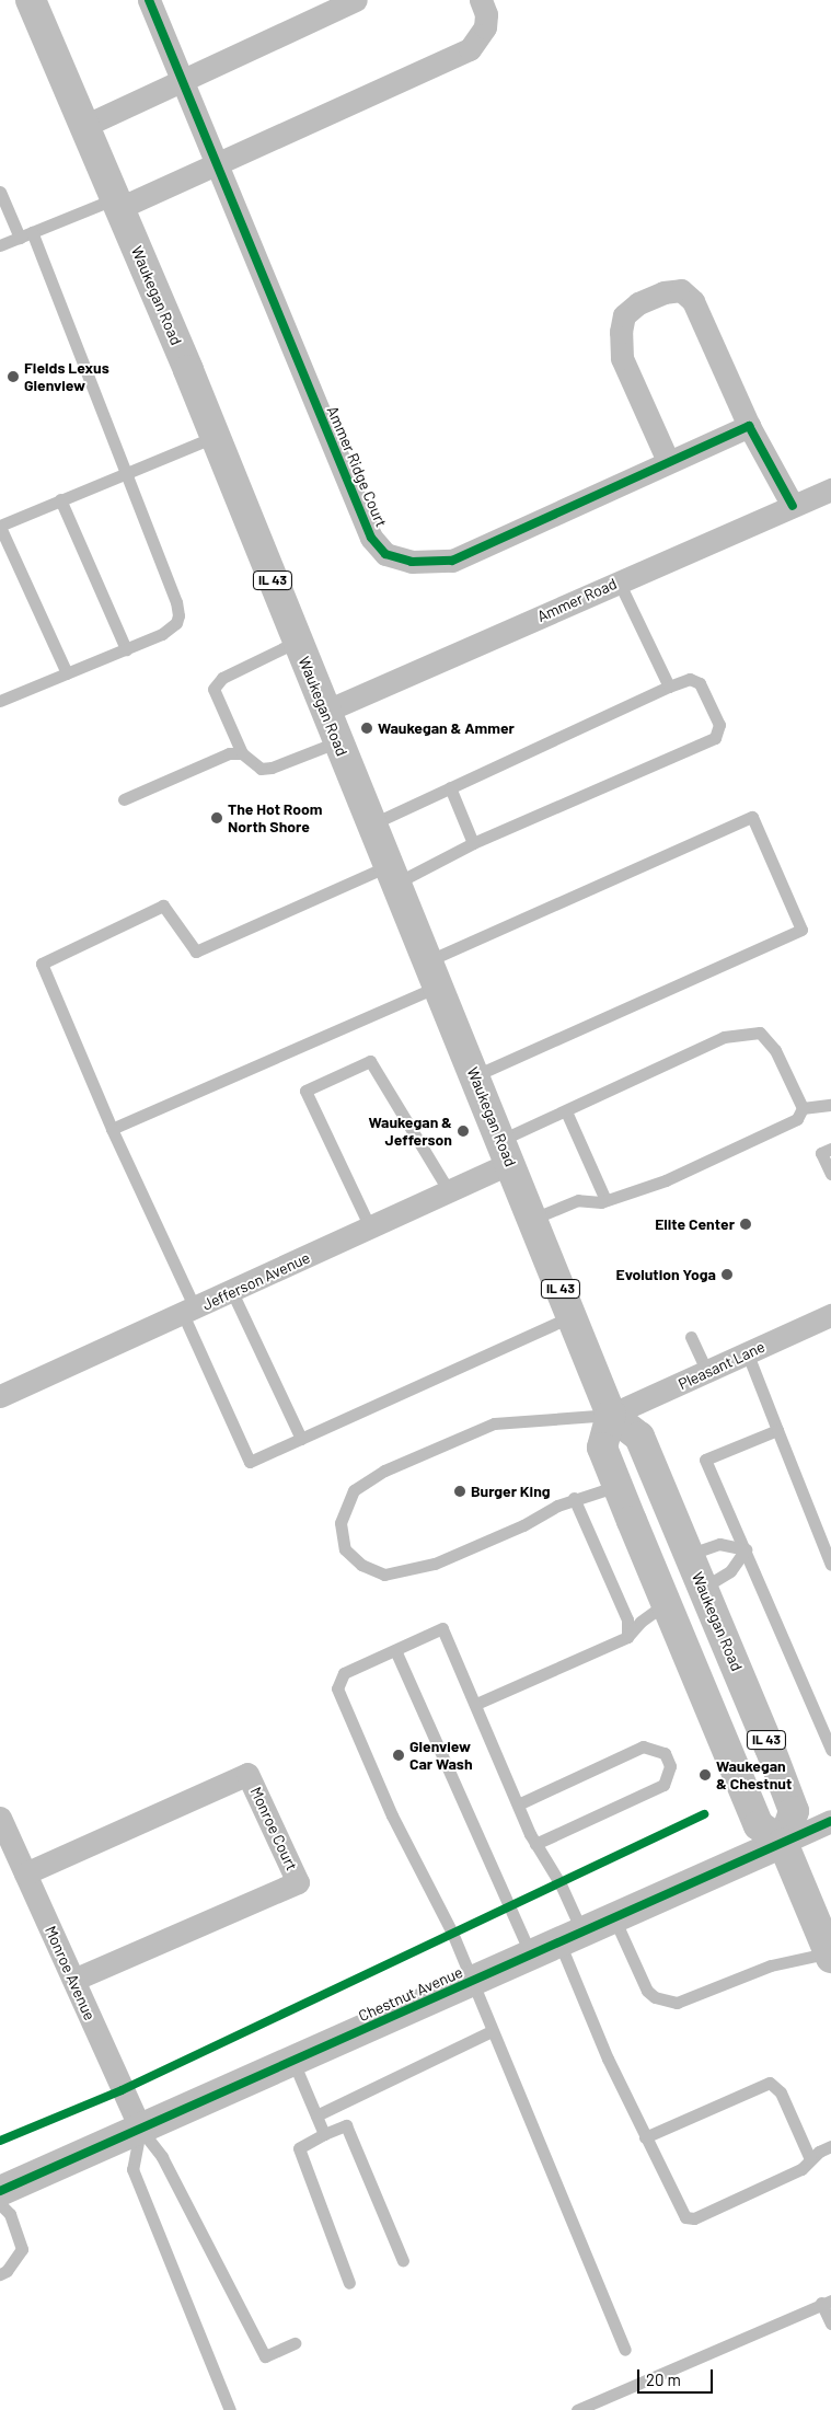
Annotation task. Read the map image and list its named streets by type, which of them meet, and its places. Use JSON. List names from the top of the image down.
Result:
{
  "streets": {
    "main road": ["Waukegan Road", "IL 43", "Chestnut Avenue"],
    "street": [
      "Ammer Ridge Court",
      "Ammer Road",
      "Jefferson Avenue",
      "Pleasant Lane",
      "Monroe Court",
      "Monroe Avenue"
    ]
  },
  "crossings": [
    ["Waukegan Road", "IL 43"],
    ["Waukegan Road", "Ammer Road"],
    ["Waukegan Road", "Jefferson Avenue"],
    ["Waukegan Road", "Pleasant Lane"],
    ["Waukegan Road", "Chestnut Avenue"],
    ["IL 43", "Pleasant Lane"],
    ["IL 43", "Chestnut Avenue"],
    ["Monroe Court", "Monroe Avenue"],
    ["Monroe Avenue", "Chestnut Avenue"]
  ],
  "places": [
    "Fields Lexus Glenview",
    "Waukegan & Ammer",
    "The Hot Room North Shore",
    "Waukegan & Jefferson",
    "Elite Center",
    "Evolution Yoga",
    "Burger King",
    "Glenview Car Wash",
    "Waukegan & Chestnut"
  ],
  "scale_bar": "20 m"
}
